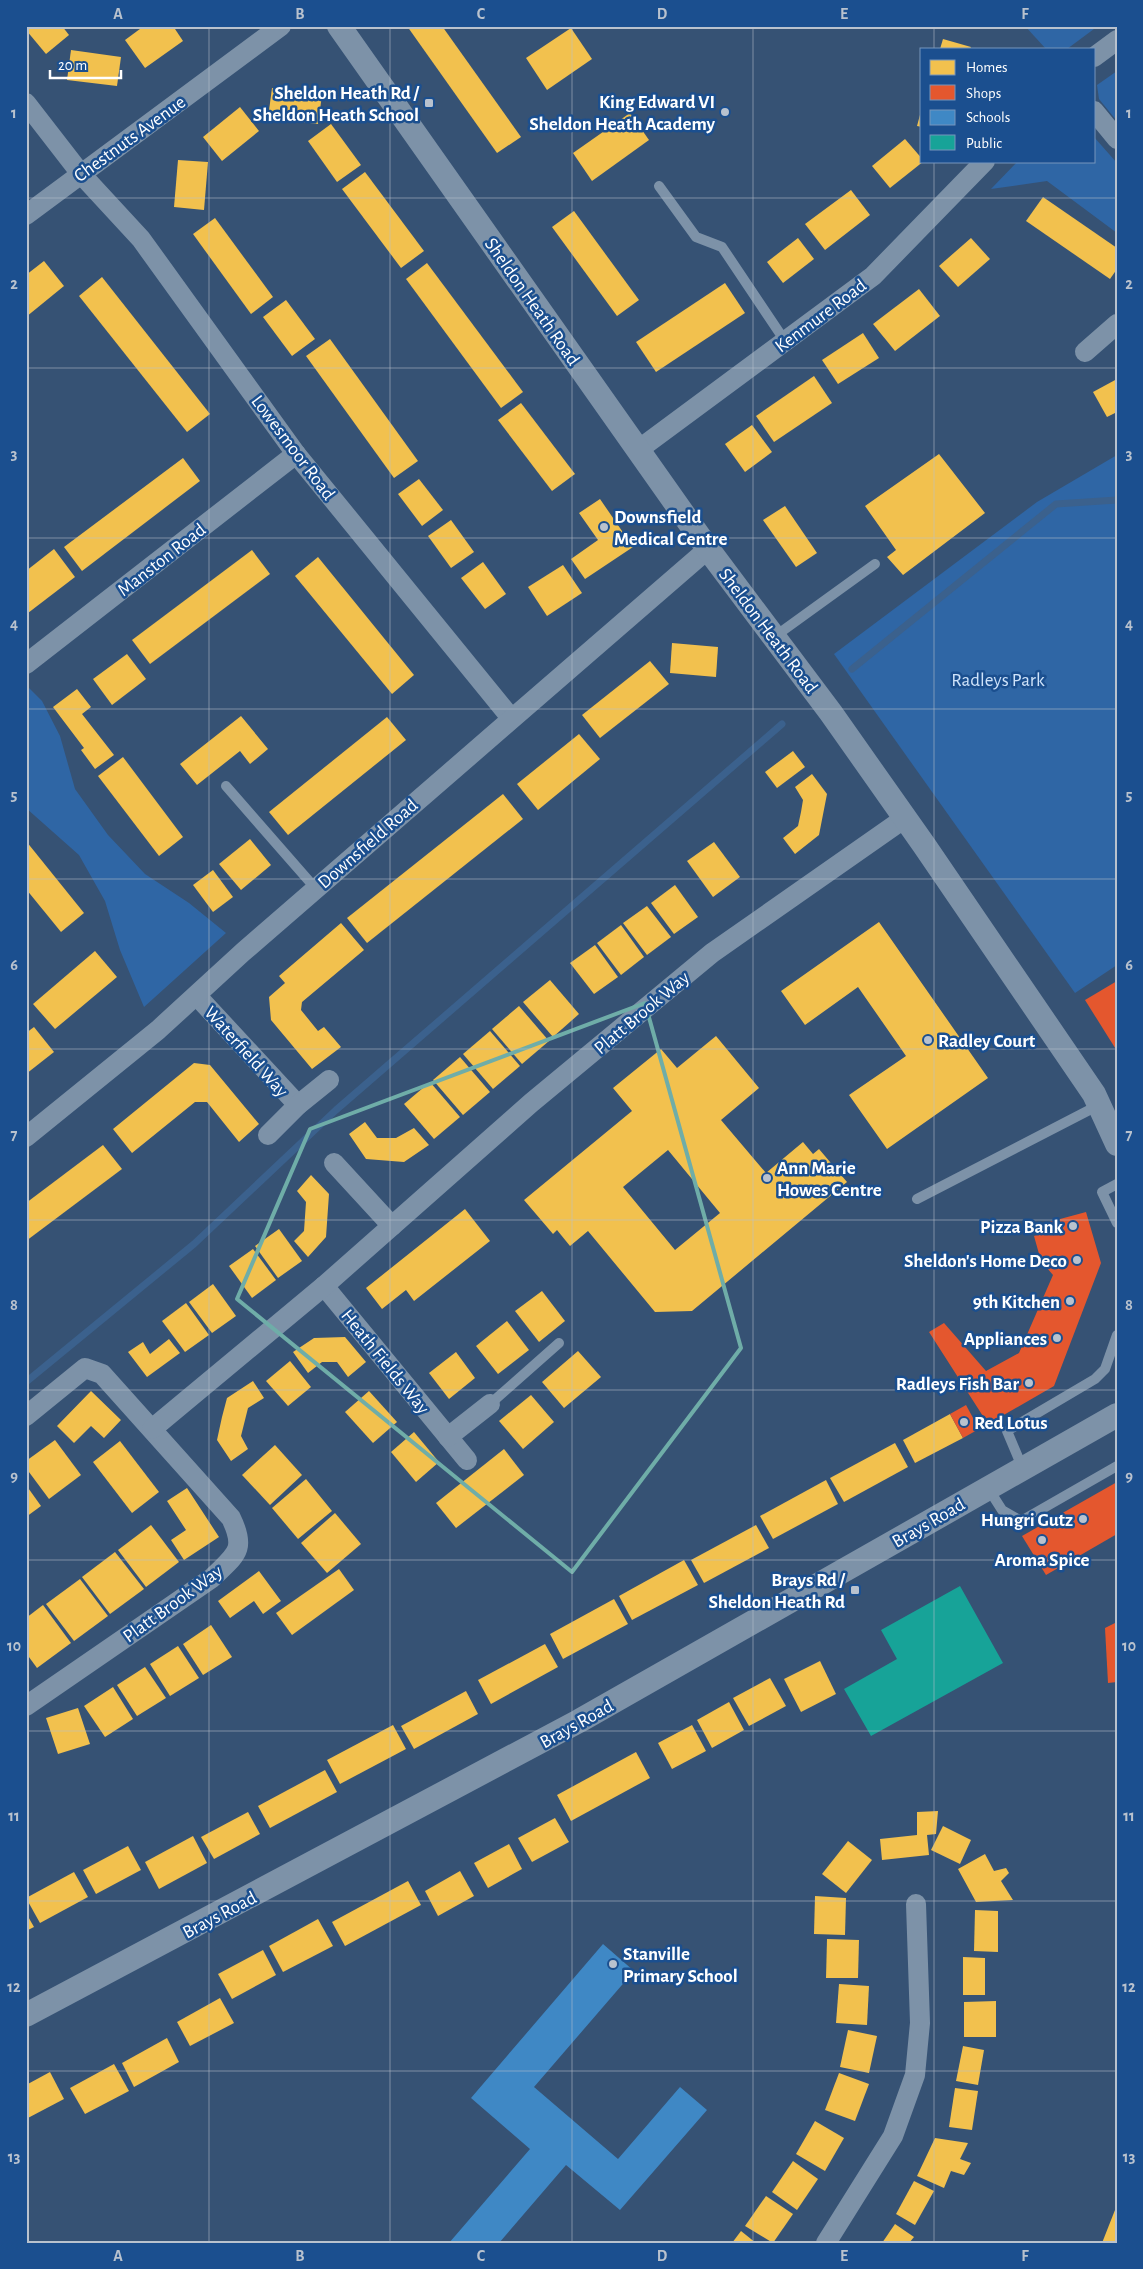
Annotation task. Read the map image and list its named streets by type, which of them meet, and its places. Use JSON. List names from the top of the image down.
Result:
{
  "streets": {
    "street": [
      "Chestnuts Avenue",
      "Sheldon Heath Road",
      "Kenmure Road",
      "Lowesmoor Road",
      "Manston Road",
      "Downsfield Road",
      "Platt Brook Way",
      "Waterfield Way",
      "Heath Fields Way",
      "Brays Road"
    ]
  },
  "crossings": [
    ["Chestnuts Avenue", "Lowesmoor Road"],
    ["Sheldon Heath Road", "Kenmure Road"],
    ["Sheldon Heath Road", "Downsfield Road"],
    ["Sheldon Heath Road", "Platt Brook Way"],
    ["Lowesmoor Road", "Manston Road"],
    ["Lowesmoor Road", "Downsfield Road"],
    ["Downsfield Road", "Waterfield Way"],
    ["Platt Brook Way", "Heath Fields Way"]
  ],
  "parks": ["Radleys Park"],
  "places": {
    "transit": ["Sheldon Heath Rd / Sheldon Heath School", "Brays Rd / Sheldon Heath Rd"],
    "other": [
      "King Edward VI Sheldon Heath Academy",
      "Downsfield Medical Centre",
      "Radley Court",
      "Ann Marie Howes Centre",
      "Pizza Bank",
      "Sheldon's Home Deco",
      "9th Kitchen",
      "Appliances",
      "Radleys Fish Bar",
      "Red Lotus",
      "Hungri Gutz",
      "Aroma Spice",
      "Stanville Primary School"
    ]
  },
  "legend": [
    "Homes",
    "Shops",
    "Schools",
    "Public"
  ],
  "scale_bar": "20 m",
  "grid": {
    "columns": [
      "A",
      "B",
      "C",
      "D",
      "E",
      "F"
    ],
    "rows": [
      "1",
      "2",
      "3",
      "4",
      "5",
      "6",
      "7",
      "8",
      "9",
      "10",
      "11",
      "12",
      "13"
    ]
  }
}
